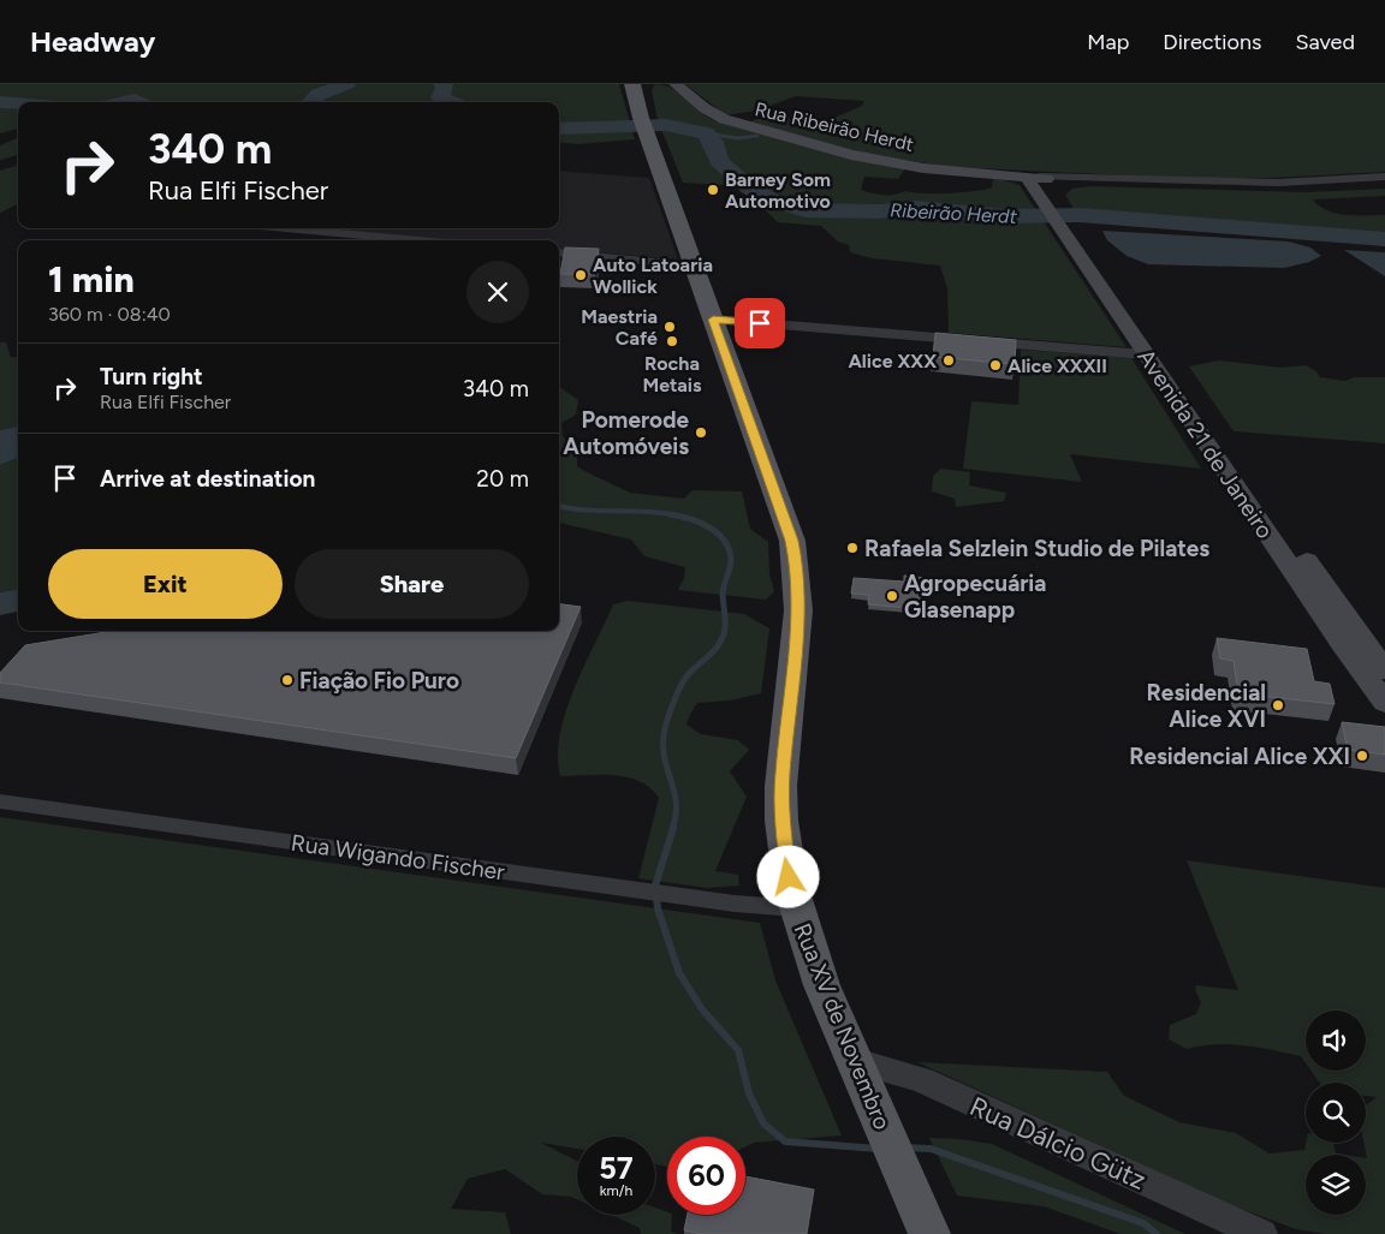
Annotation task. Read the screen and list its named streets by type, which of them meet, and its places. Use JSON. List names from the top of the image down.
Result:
{
  "streets": {
    "main road": ["Rua Ribeirão Herdt", "Avenida 21 de Janeiro", "Rua XV de Novembro"],
    "street": ["Rua Wigando Fischer", "Rua Dálcio Gütz"]
  },
  "crossings": [
    ["Rua Ribeirão Herdt", "Avenida 21 de Janeiro"],
    ["Rua Wigando Fischer", "Rua XV de Novembro"],
    ["Rua XV de Novembro", "Rua Dálcio Gütz"]
  ],
  "water": ["Ribeirão Herdt"],
  "places": [
    "Barney Som Automotivo",
    "Auto Latoaria Wollick",
    "Maestria Café",
    "Rocha Metais",
    "Alice XXX",
    "Alice XXXII",
    "Pomerode Automóveis",
    "Rafaela Selzlein Studio de Pilates",
    "Agropecuária Glasenapp",
    "Fiação Fio Puro",
    "Residencial Alice XVI",
    "Residencial Alice XXI"
  ],
  "page": {
    "header": "Headway",
    "nav": ["Map", "Directions", "Saved"],
    "turn": ["340 m", "Rua Elfi Fischer"],
    "heading": ["1 min", "360 m · 08:40"],
    "list": [
      {
        "name": "Turn right",
        "note": "Rua Elfi Fischer",
        "value": "340 m"
      },
      {
        "name": "Arrive at destination",
        "value": "20 m"
      }
    ],
    "buttons": ["Exit", "Share"],
    "speed": "57 km/h",
    "limit": "60"
  }
}
